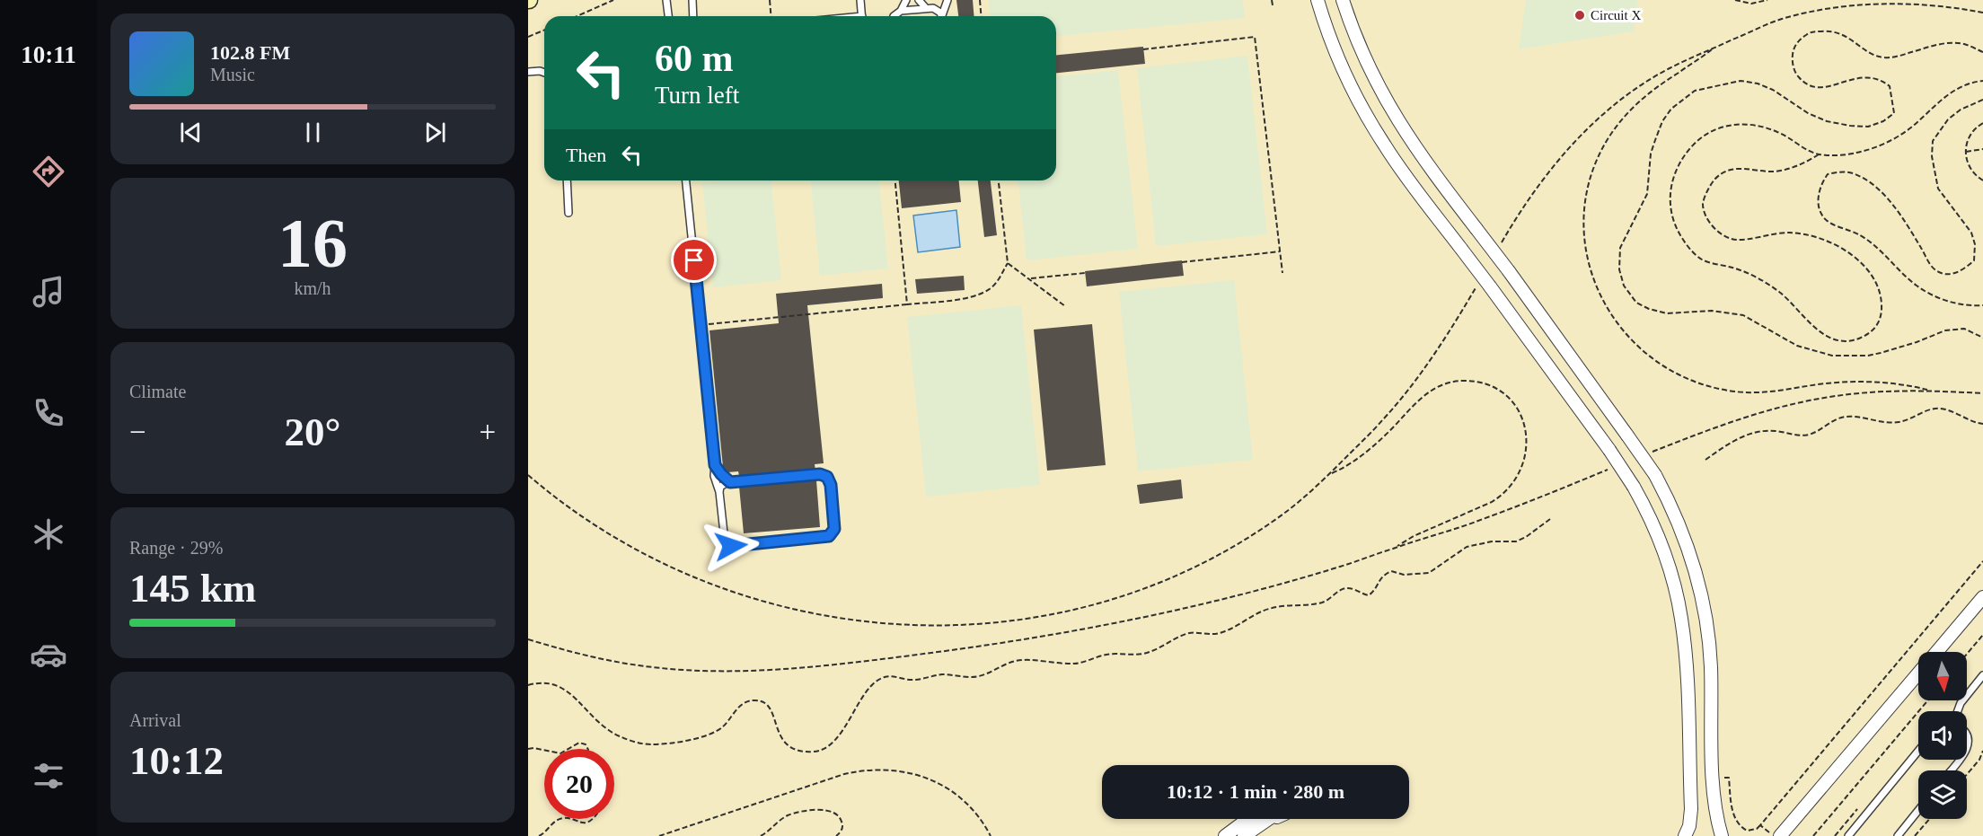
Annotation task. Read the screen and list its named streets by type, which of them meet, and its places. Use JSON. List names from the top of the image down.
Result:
{
  "places": ["Circuit X"],
  "north": "bottom",
  "page": {
    "tabs": "10:11",
    "turn": ["60 m", "Turn left"],
    "song": ["102.8 FM", "Music"],
    "then": "Then",
    "tile": [
      ["16", "km/h"],
      "Climate",
      ["Range · 29%", "145 km"],
      ["Arrival", "10:12"]
    ],
    "heat": ["−", "20°", "+"],
    "limit": "20",
    "trip": "10:12 · 1 min · 280 m"
  }
}
